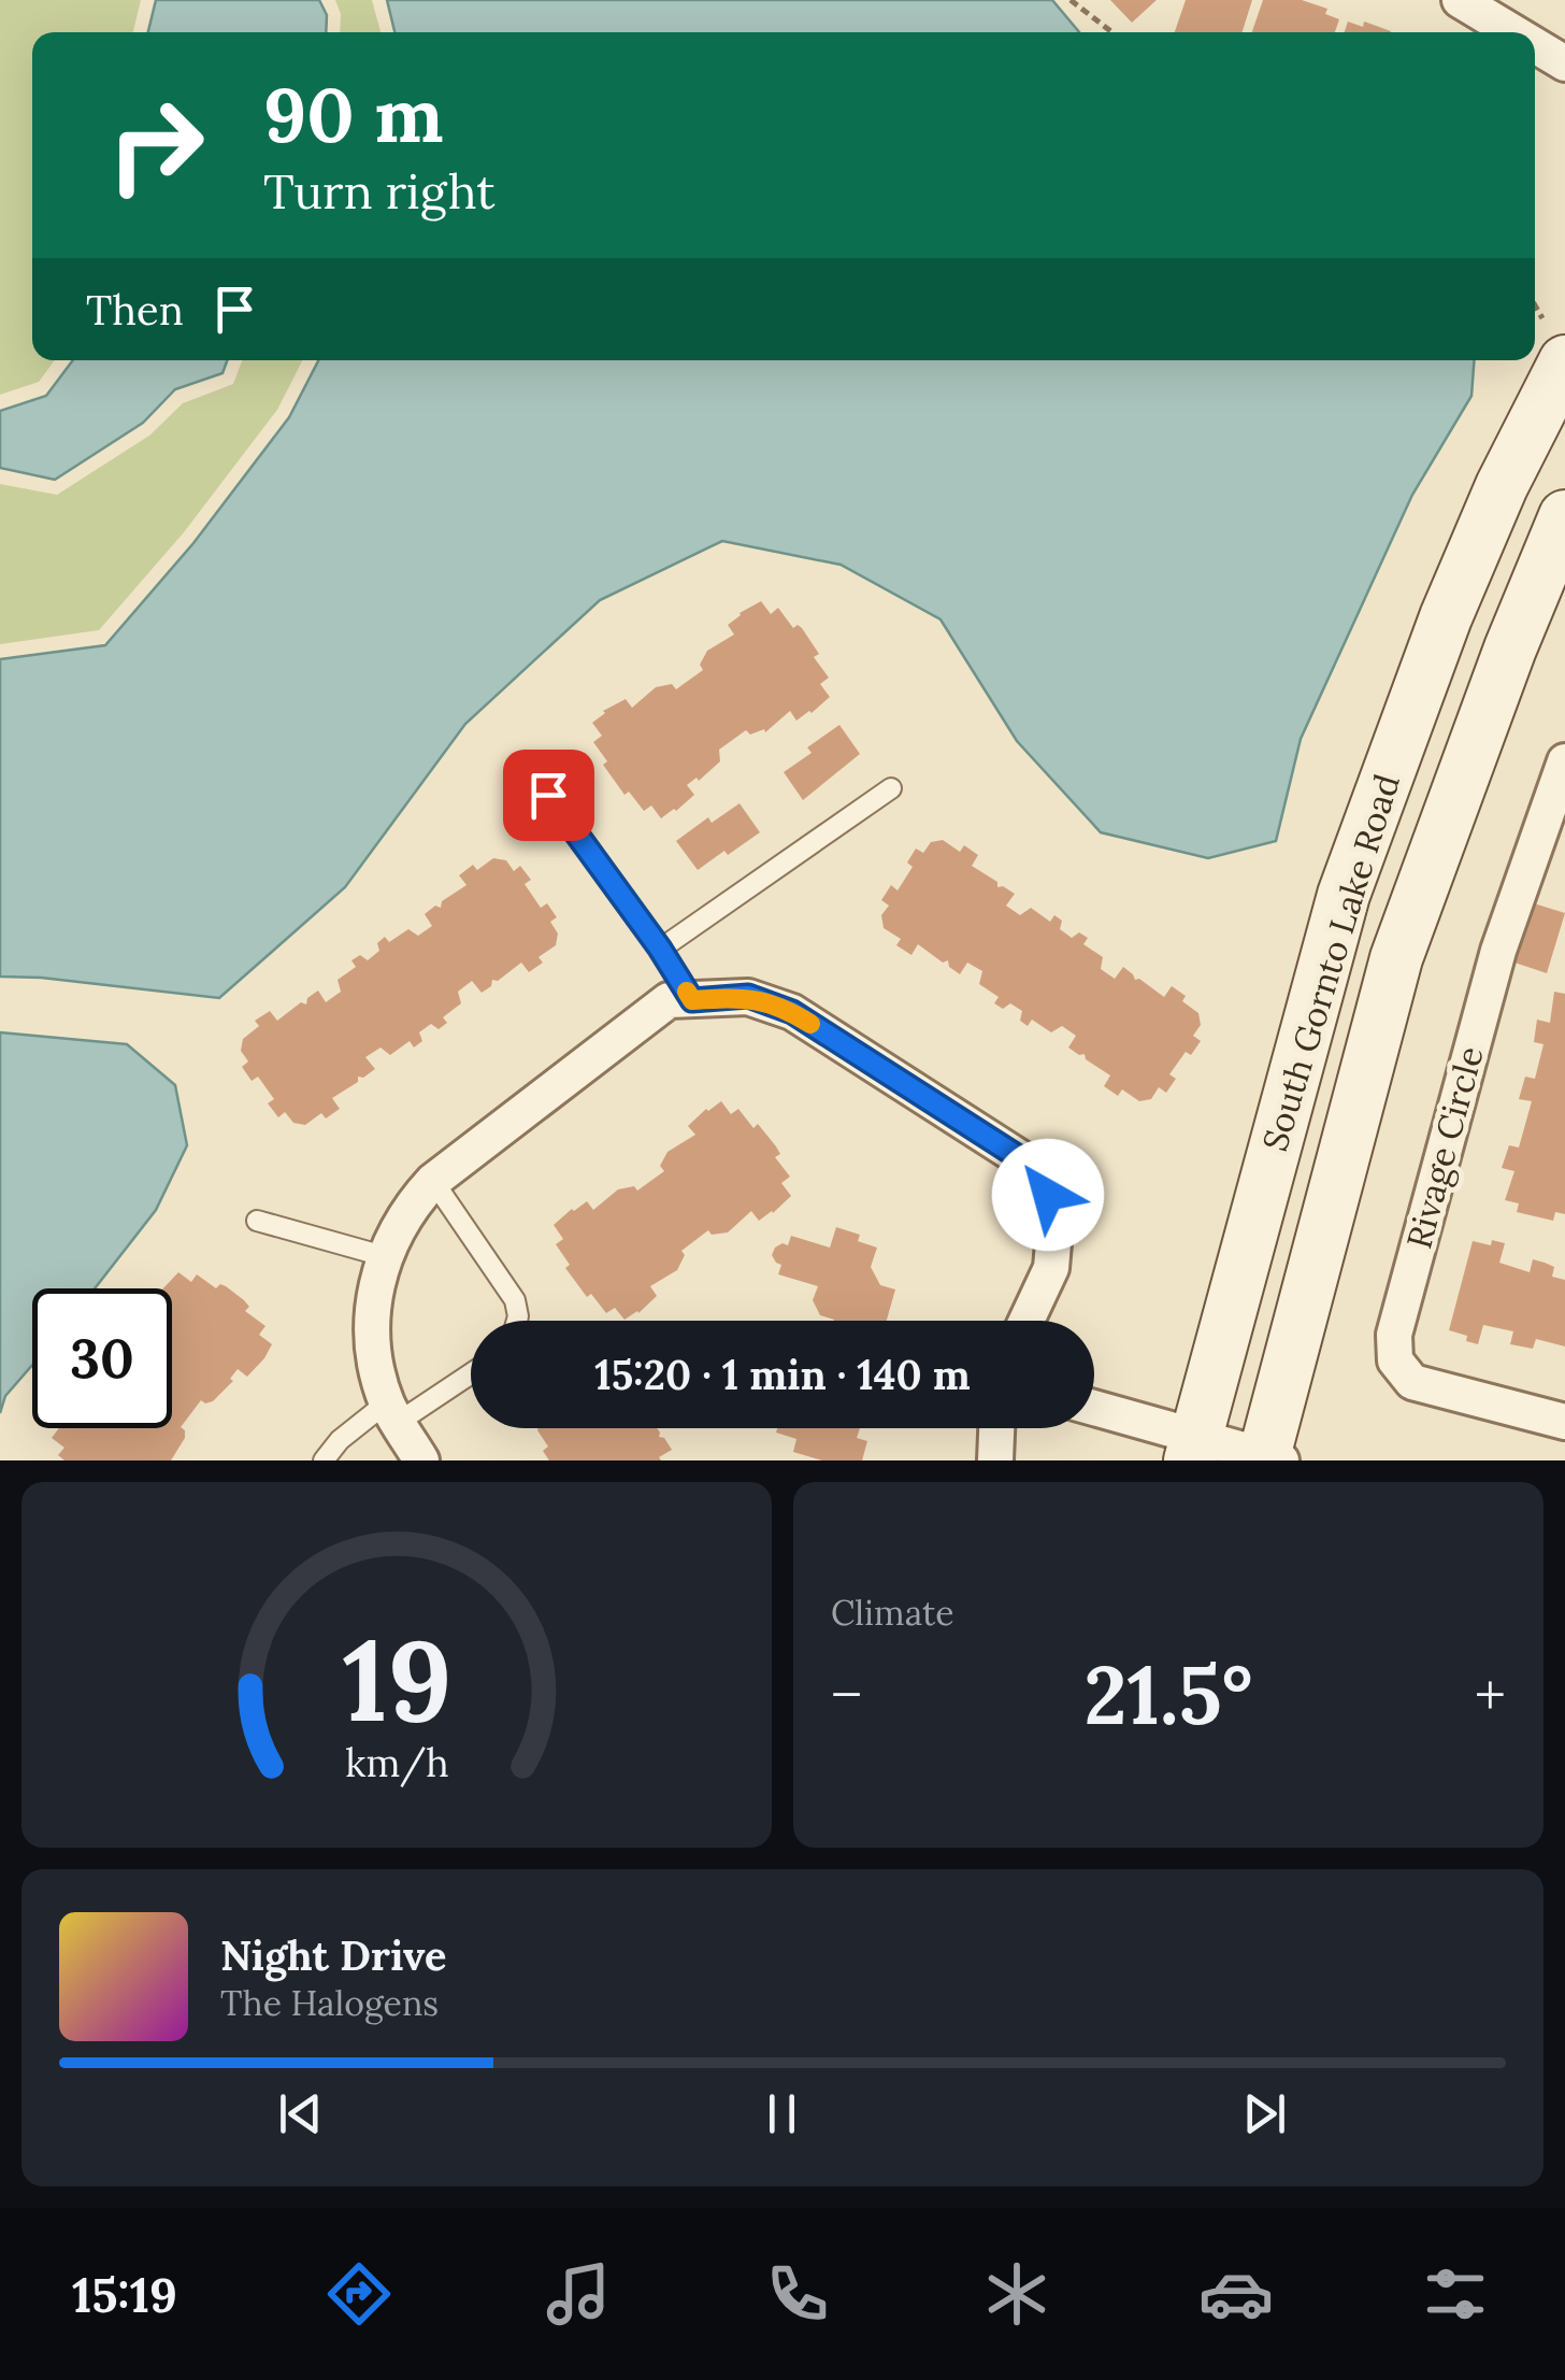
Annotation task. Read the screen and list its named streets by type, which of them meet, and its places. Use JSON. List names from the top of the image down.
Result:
{
  "streets": {
    "street": ["South Gornto Lake Road", "Rivage Circle"]
  },
  "page": {
    "turn": ["90 m", "Turn right"],
    "then": "Then",
    "limit": "30",
    "trip": "15:20 · 1 min · 140 m",
    "tile": "Climate",
    "heat": ["−", "21.5°", "+"],
    "song": ["Night Drive", "The Halogens"],
    "tabs": "15:19",
    "gauge": ["19", "km/h"]
  }
}
